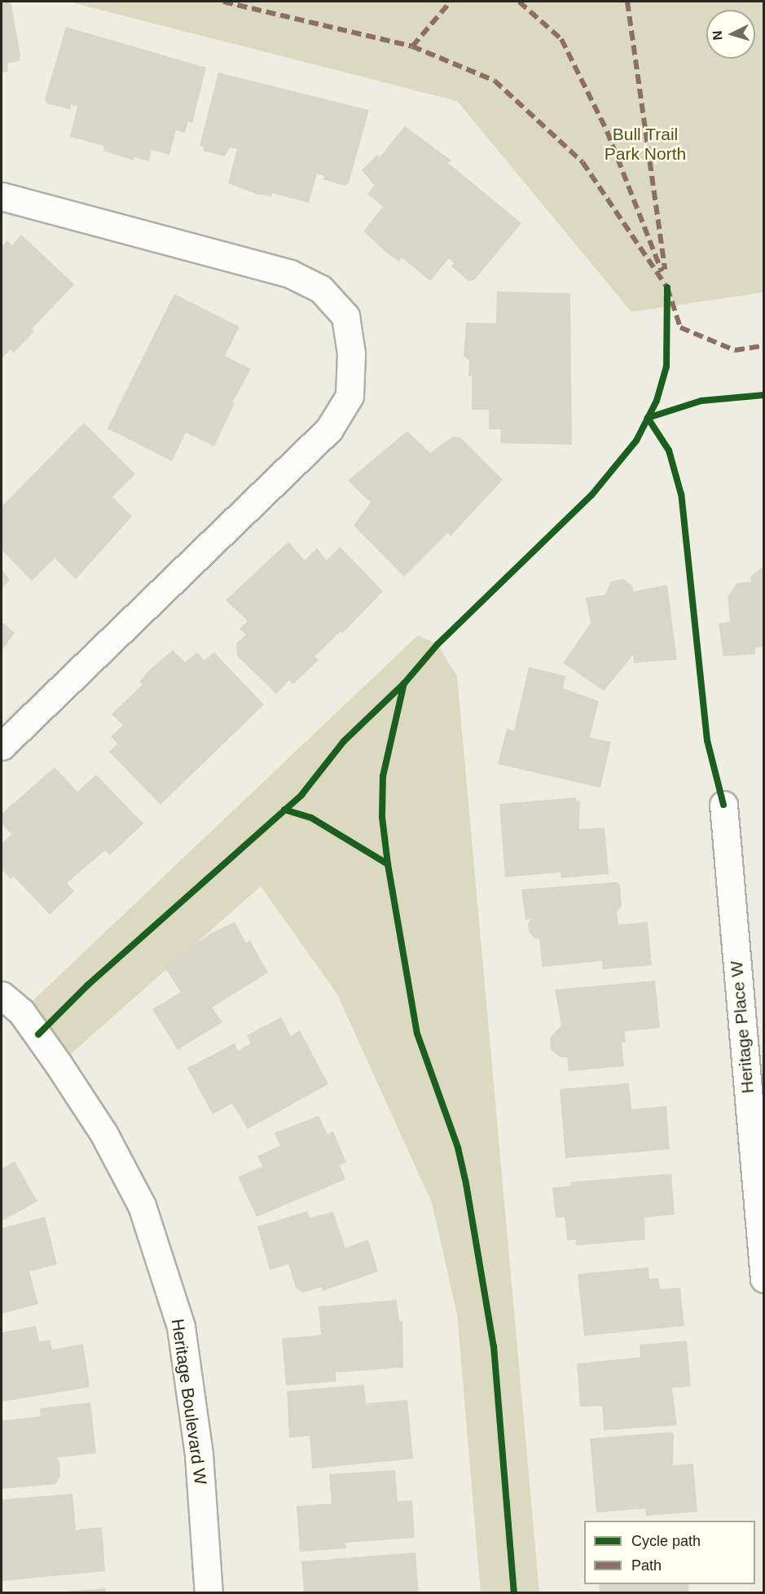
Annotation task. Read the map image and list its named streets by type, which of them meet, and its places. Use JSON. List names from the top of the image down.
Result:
{
  "streets": {
    "street": ["Heritage Place W", "Heritage Boulevard W"]
  },
  "parks": ["Bull Trail Park North"],
  "legend": ["Cycle path", "Path"],
  "north": "left"
}
